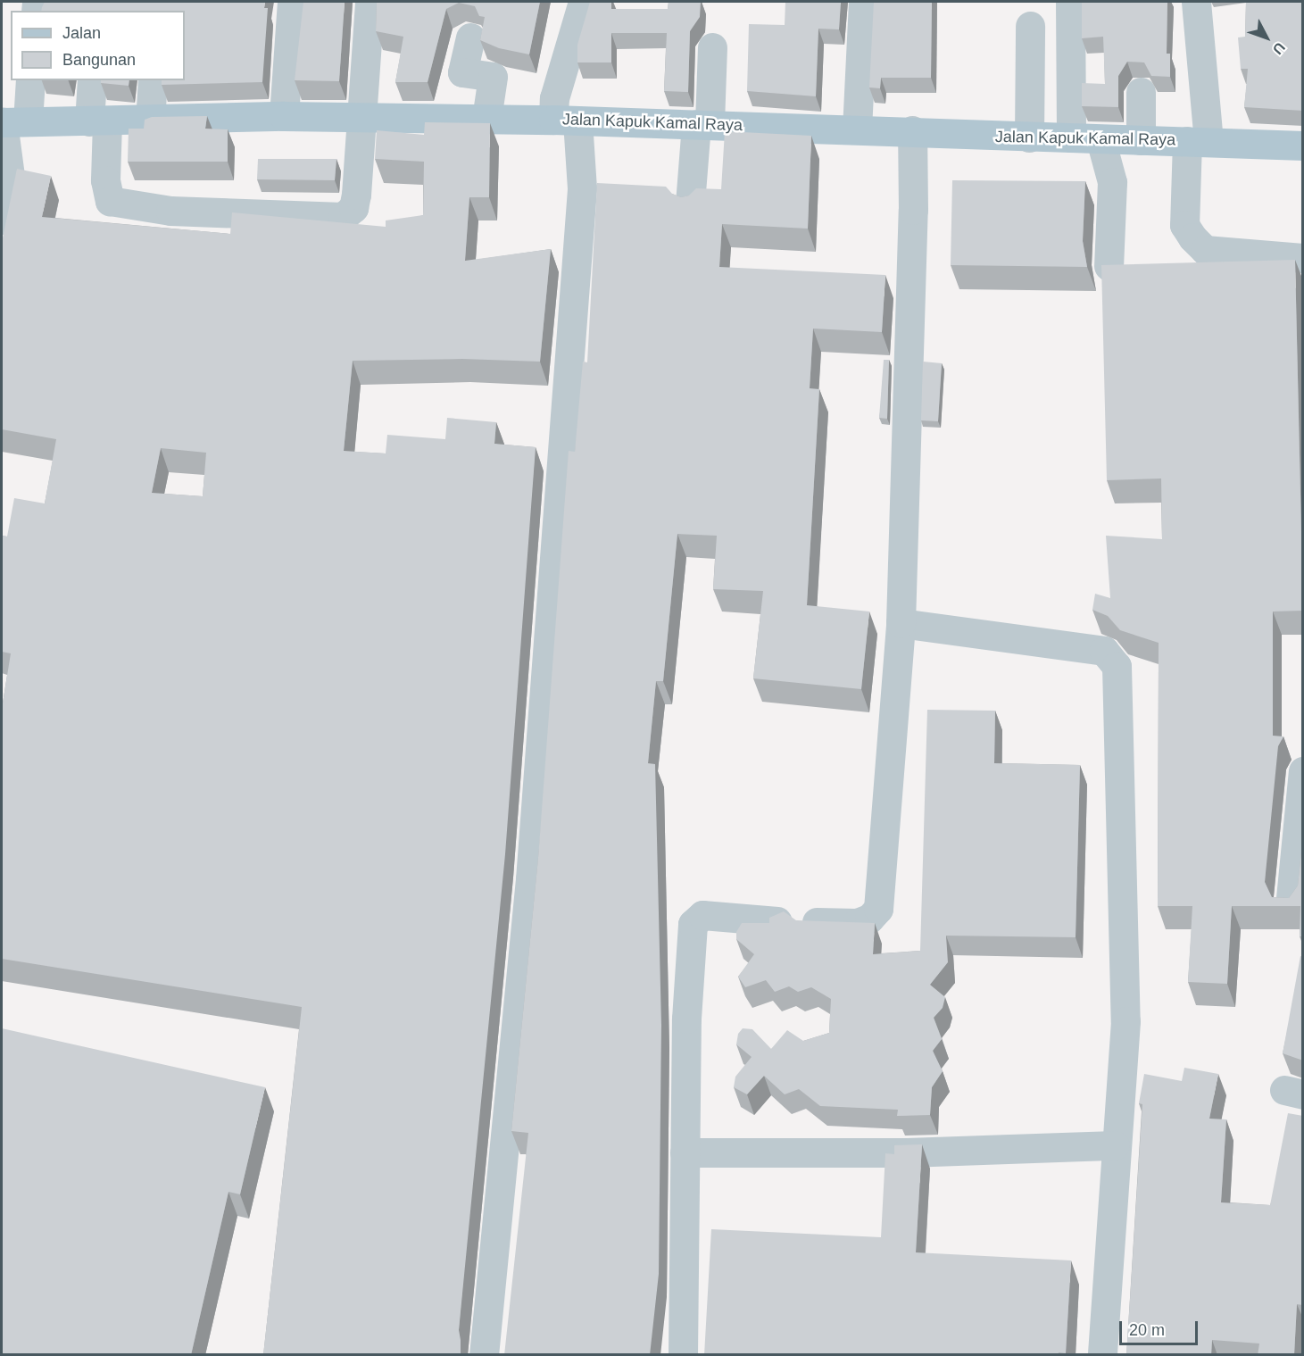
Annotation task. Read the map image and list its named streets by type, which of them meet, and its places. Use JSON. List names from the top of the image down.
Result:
{
  "streets": {
    "main road": ["Jalan Kapuk Kamal Raya"]
  },
  "legend": ["Jalan", "Bangunan"],
  "scale_bar": "20 m",
  "north": "bottom right"
}
